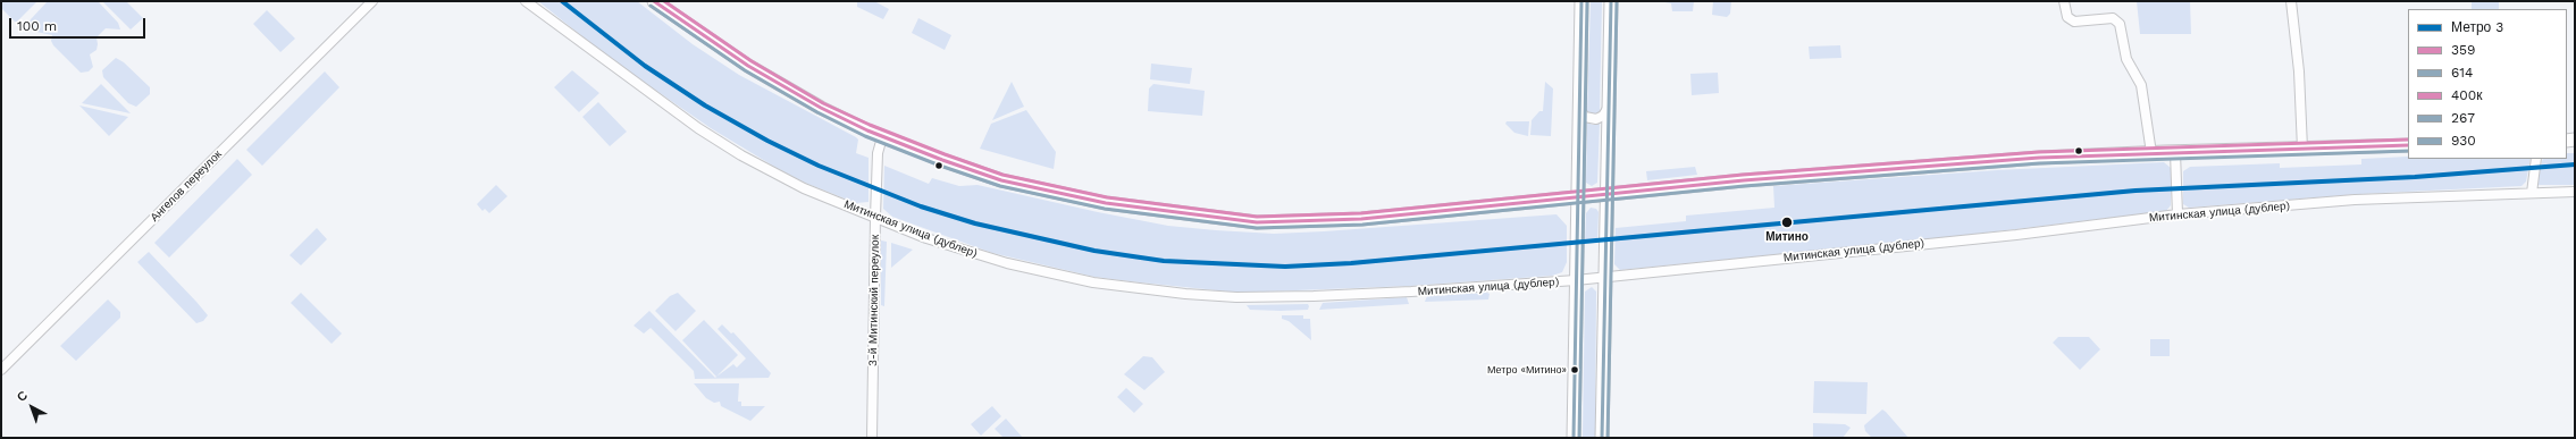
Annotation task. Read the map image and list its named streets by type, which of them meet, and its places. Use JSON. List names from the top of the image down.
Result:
{
  "streets": {
    "street": ["Ангелов переулок", "Митинская улица (дублер)", "3-й Митинский переулок"]
  },
  "crossings": [
    ["Митинская улица (дублер)", "3-й Митинский переулок"]
  ],
  "places": ["Митино", "Метро «Митино»"],
  "lines": [
    "metro line 3",
    "transit line 359",
    "transit line 400к",
    "transit line 267",
    "transit line 930",
    "transit line 614"
  ],
  "legend": [
    "Метро 3",
    "359",
    "614",
    "400к",
    "267",
    "930"
  ],
  "scale_bar": "100 m",
  "north": "top left"
}
